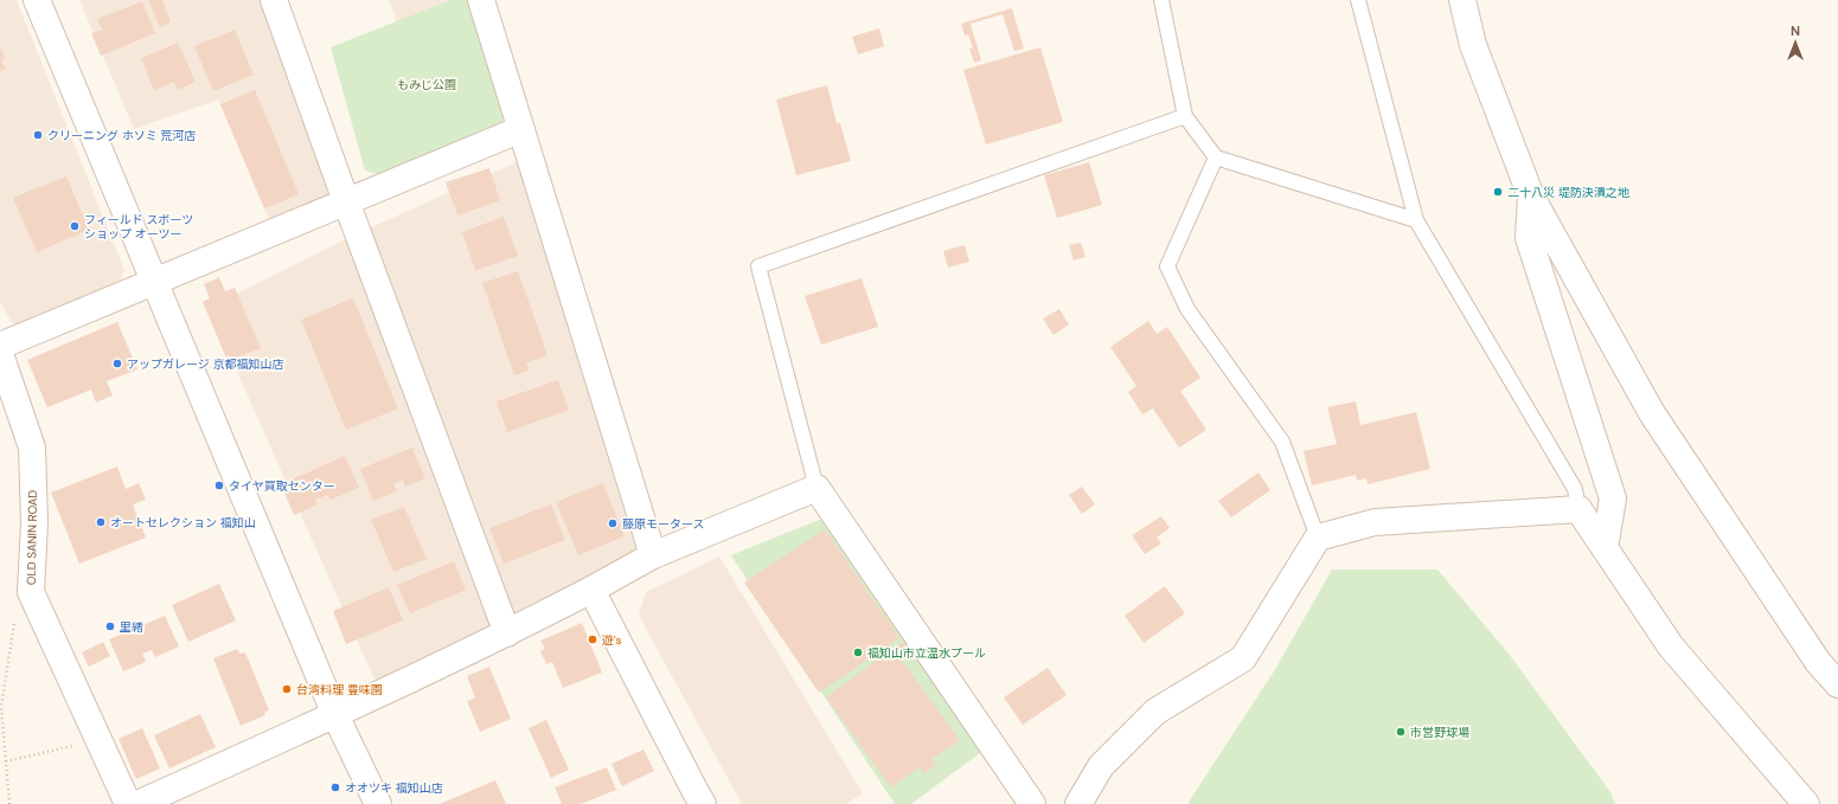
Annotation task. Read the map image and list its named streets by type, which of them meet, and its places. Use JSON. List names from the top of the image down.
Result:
{
  "streets": {
    "street": ["OLD SANIN ROAD"]
  },
  "parks": ["もみじ公園"],
  "places": [
    "クリーニング ホソミ 荒河店",
    "二十八災 堤防決潰之地",
    "フィールド スポーツ ショップ オーツー",
    "アップガレージ 京都福知山店",
    "タイヤ買取センター",
    "オートセレクション 福知山",
    "藤原モータース",
    "里緒",
    "遊's",
    "福知山市立温水プール",
    "台湾料理 豊味園",
    "市営野球場",
    "オオツキ 福知山店"
  ],
  "north": "top"
}
